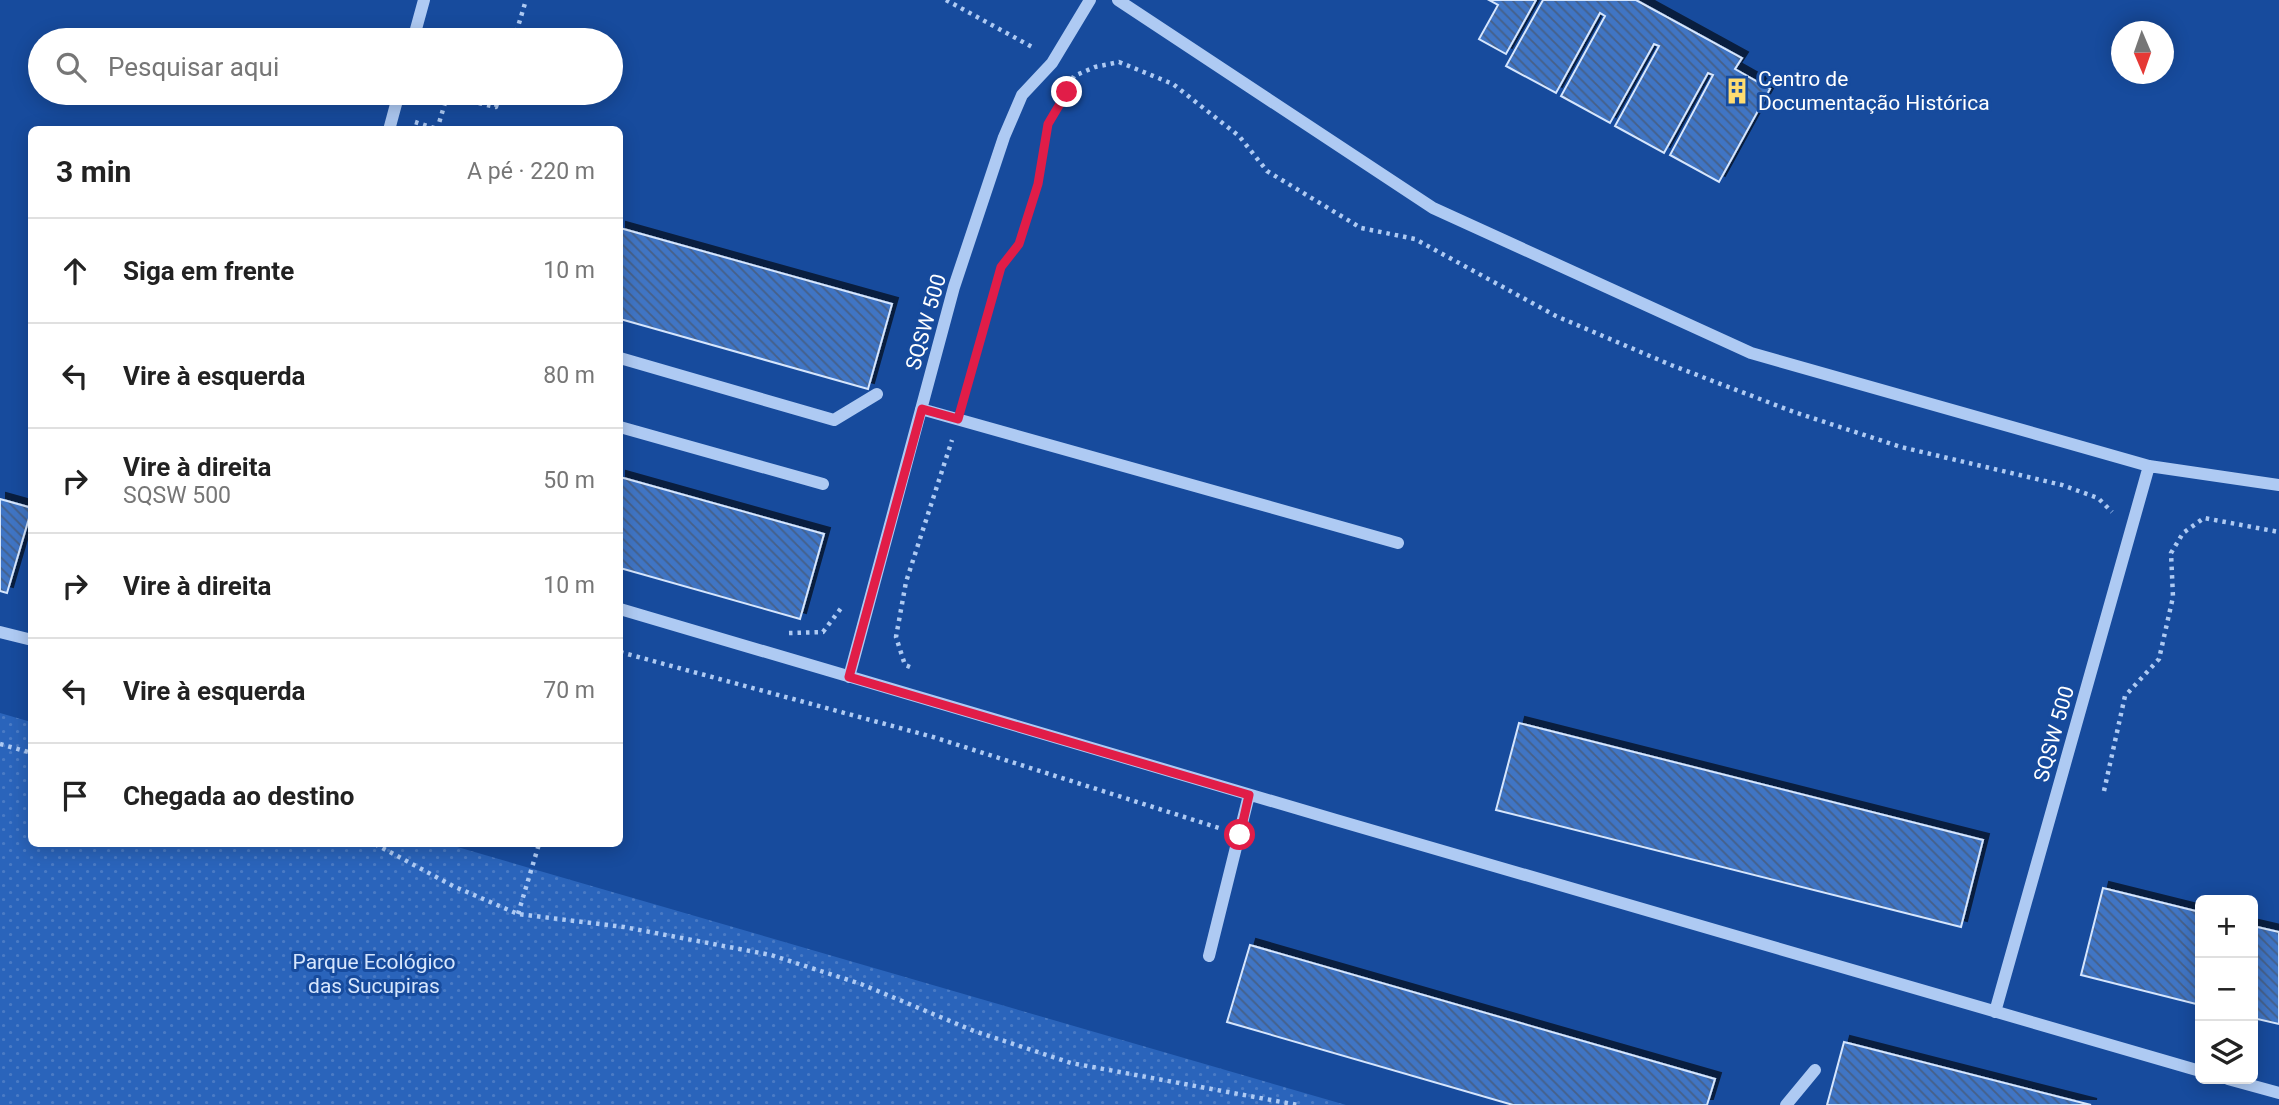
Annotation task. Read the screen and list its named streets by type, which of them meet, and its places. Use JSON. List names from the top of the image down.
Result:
{
  "streets": {
    "street": ["SQSW 500"]
  },
  "parks": ["Parque Ecológico das Sucupiras"],
  "places": {
    "building": ["Centro de Documentação Histórica"]
  },
  "north": "bottom",
  "page": {
    "search": "Pesquisar aqui",
    "heading": ["3 min", "A pé · 220 m"],
    "list": [
      ["Siga em frente", "10 m"],
      ["Vire à esquerda", "80 m"],
      ["Vire à direita", "SQSW 500", "50 m"],
      ["Vire à direita", "10 m"],
      ["Vire à esquerda", "70 m"],
      "Chegada ao destino"
    ],
    "map_buttons": ["+", "−"]
  }
}
